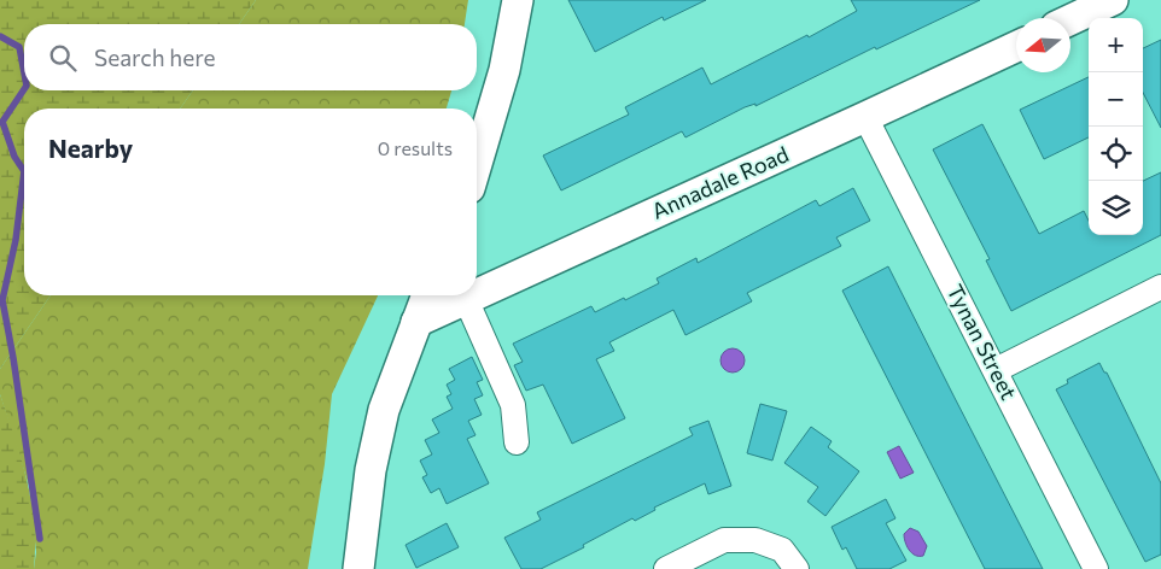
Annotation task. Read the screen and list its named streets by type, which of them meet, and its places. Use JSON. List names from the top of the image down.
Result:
{
  "streets": {
    "street": ["Annadale Road", "Tynan Street"]
  },
  "crossings": [
    ["Annadale Road", "Tynan Street"]
  ],
  "north": "left",
  "page": {
    "map_buttons": ["+", "−"],
    "search": "Search here",
    "heading": ["Nearby", "0 results"]
  }
}
